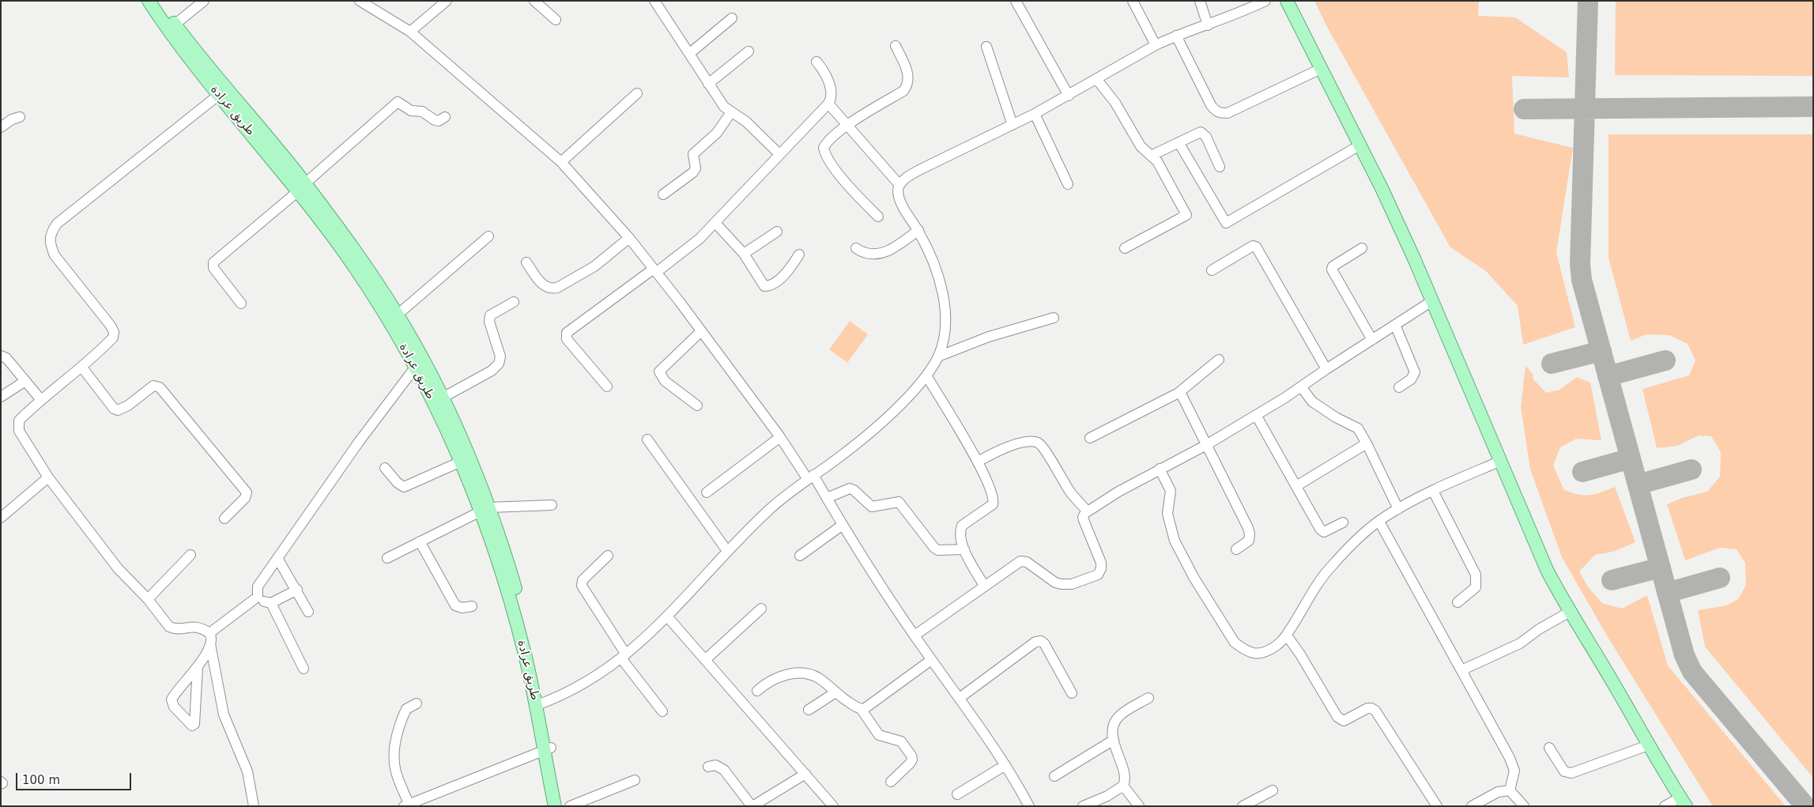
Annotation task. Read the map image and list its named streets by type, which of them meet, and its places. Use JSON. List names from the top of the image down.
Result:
{
  "streets": {
    "main road": ["طريق عرادة"]
  },
  "scale_bar": "100 m"
}
